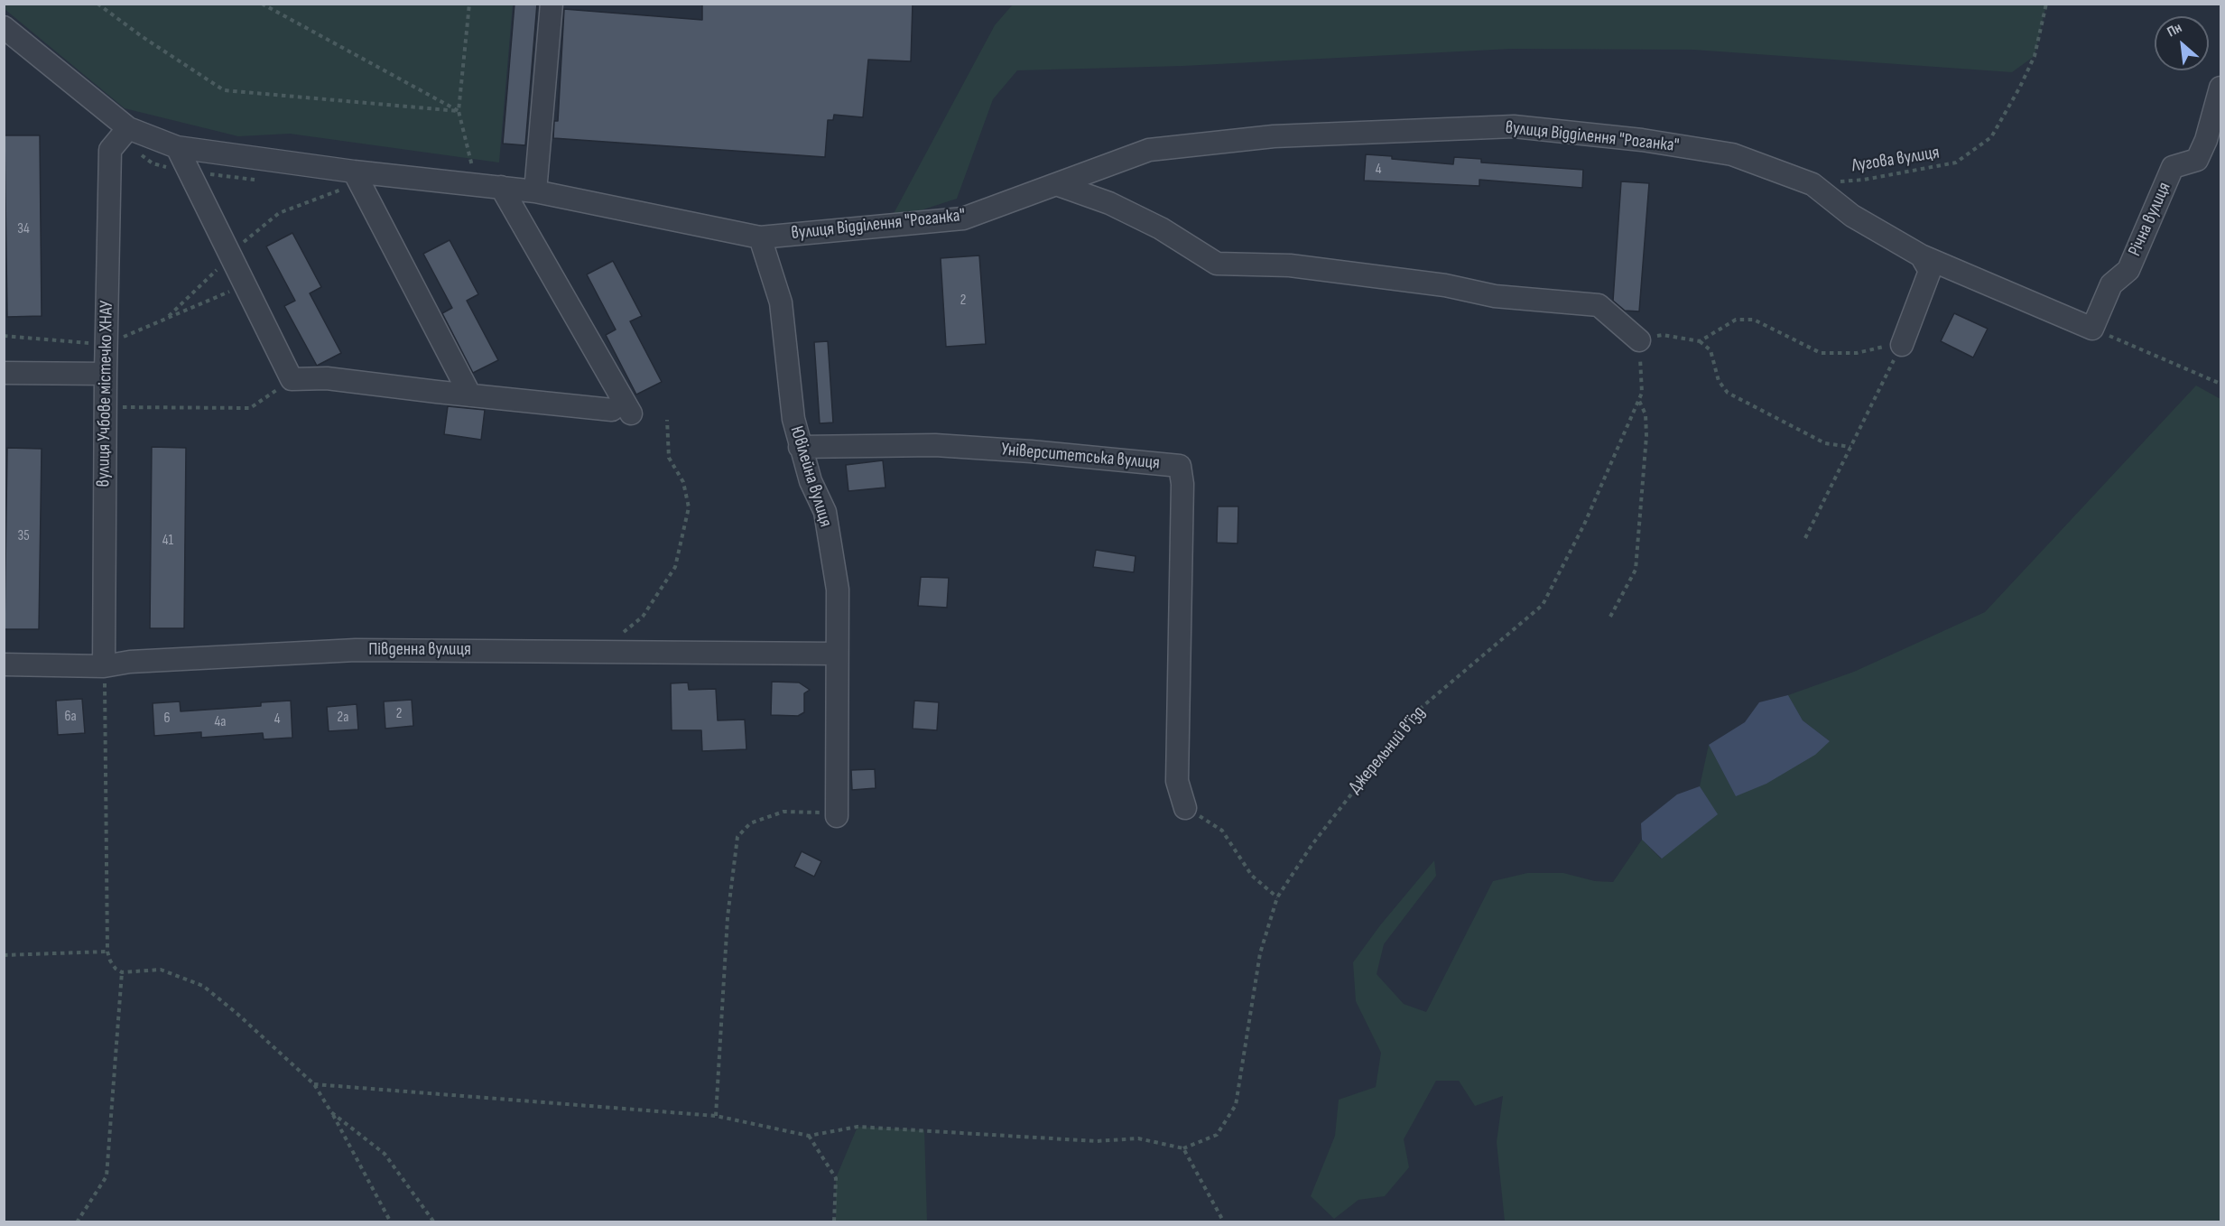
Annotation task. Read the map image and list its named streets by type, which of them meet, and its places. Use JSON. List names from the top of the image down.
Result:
{
  "streets": {
    "street": [
      "вулиця Відділення \"Роганка\"",
      "Річна вулиця",
      "вулиця Учбове містечко ХНАУ",
      "Університетська вулиця",
      "Ювілейна вулиця",
      "Південна вулиця"
    ],
    "path": ["Лугова вулиця", "Джерельний в’їзд"]
  },
  "crossings": [
    ["вулиця Відділення \"Роганка\"", "Лугова вулиця"],
    ["вулиця Відділення \"Роганка\"", "Річна вулиця"],
    ["вулиця Відділення \"Роганка\"", "вулиця Учбове містечко ХНАУ"],
    ["вулиця Відділення \"Роганка\"", "Ювілейна вулиця"],
    ["вулиця Учбове містечко ХНАУ", "Південна вулиця"],
    ["Університетська вулиця", "Ювілейна вулиця"],
    ["Ювілейна вулиця", "Південна вулиця"]
  ],
  "house_numbers": [
    "4",
    "34",
    "2",
    "35",
    "41",
    "2",
    "6а",
    "2а",
    "6",
    "4",
    "4а"
  ],
  "north": "top left"
}
